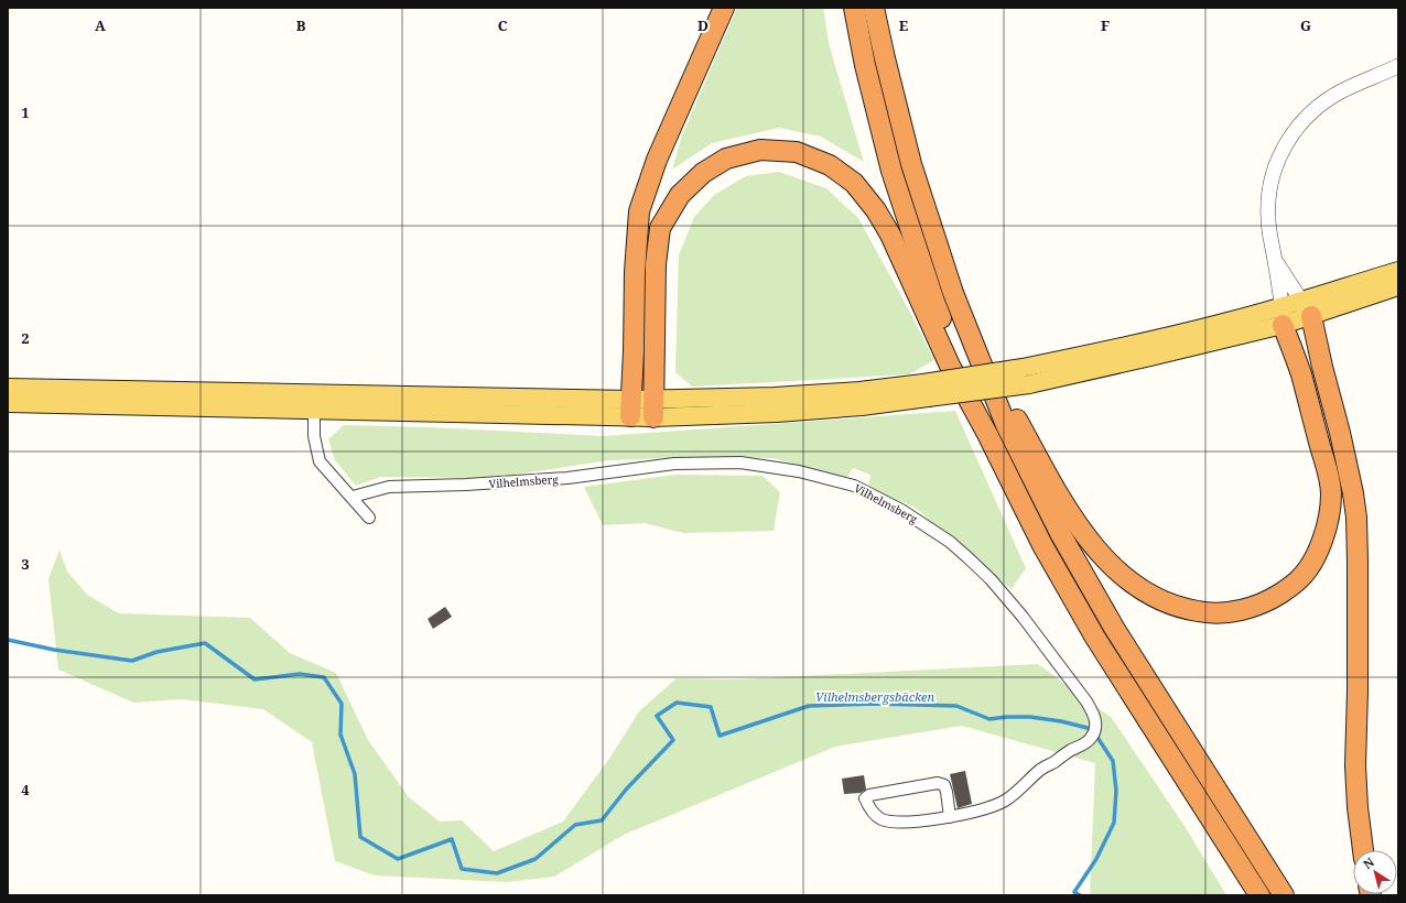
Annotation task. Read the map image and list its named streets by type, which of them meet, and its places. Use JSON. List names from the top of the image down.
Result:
{
  "streets": {
    "street": ["Vilhelmsberg"]
  },
  "water": ["Vilhelmsbergsbäcken"],
  "north": "top left",
  "grid": {
    "columns": [
      "A",
      "B",
      "C",
      "D",
      "E",
      "F",
      "G"
    ],
    "rows": [
      "1",
      "2",
      "3",
      "4"
    ]
  }
}
